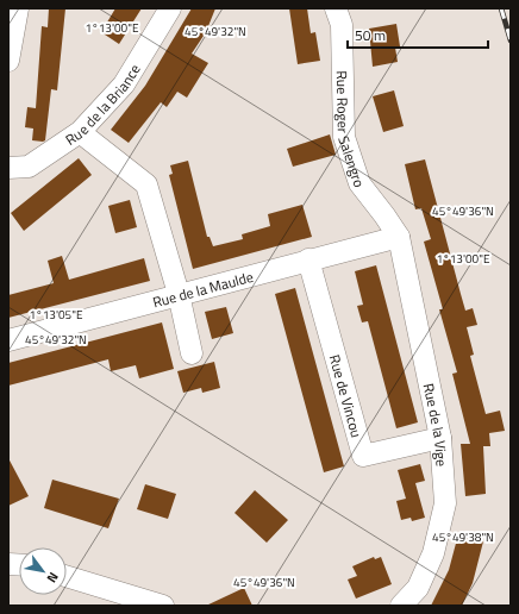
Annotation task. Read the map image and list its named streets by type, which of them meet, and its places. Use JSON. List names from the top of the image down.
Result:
{
  "streets": {
    "street": [
      "Rue de la Briance",
      "Rue Roger Salengro",
      "Rue de la Maulde",
      "Rue de Vincou",
      "Rue de la Vige"
    ]
  },
  "crossings": [
    ["Rue Roger Salengro", "Rue de la Maulde"],
    ["Rue Roger Salengro", "Rue de la Vige"],
    ["Rue de la Maulde", "Rue de Vincou"],
    ["Rue de la Maulde", "Rue de la Vige"],
    ["Rue de Vincou", "Rue de la Vige"]
  ],
  "scale_bar": "50 m",
  "north": "bottom right",
  "coordinates": [
    "1°13'00\"E",
    "45°49'32\"N",
    "45°49'36\"N",
    "1°13'05\"E",
    "45°49'38\"N"
  ]
}
